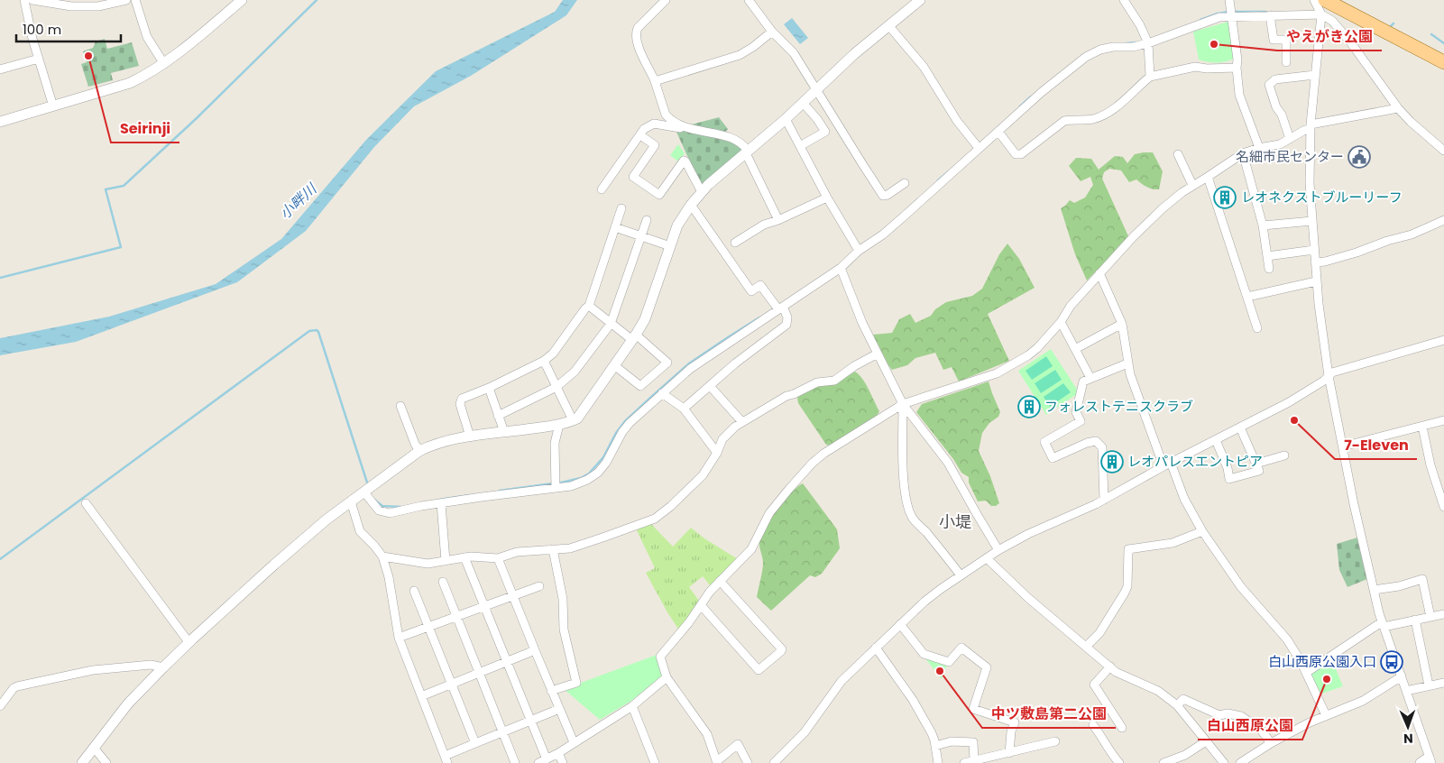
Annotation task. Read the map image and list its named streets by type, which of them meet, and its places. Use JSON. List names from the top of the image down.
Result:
{
  "districts": ["小堤"],
  "water": ["小畔川"],
  "places": {
    "other": [
      "やえがき公園",
      "Seirinji",
      "7-Eleven",
      "中ツ敷島第二公園",
      "白山西原公園"
    ],
    "public building": ["名細市民センター"],
    "building": ["レオネクストブルーリーフ", "フォレストテニスクラブ", "レオパレスエントピア"],
    "bus stop": ["白山西原公園入口"]
  },
  "scale_bar": "100 m",
  "north": "bottom"
}
